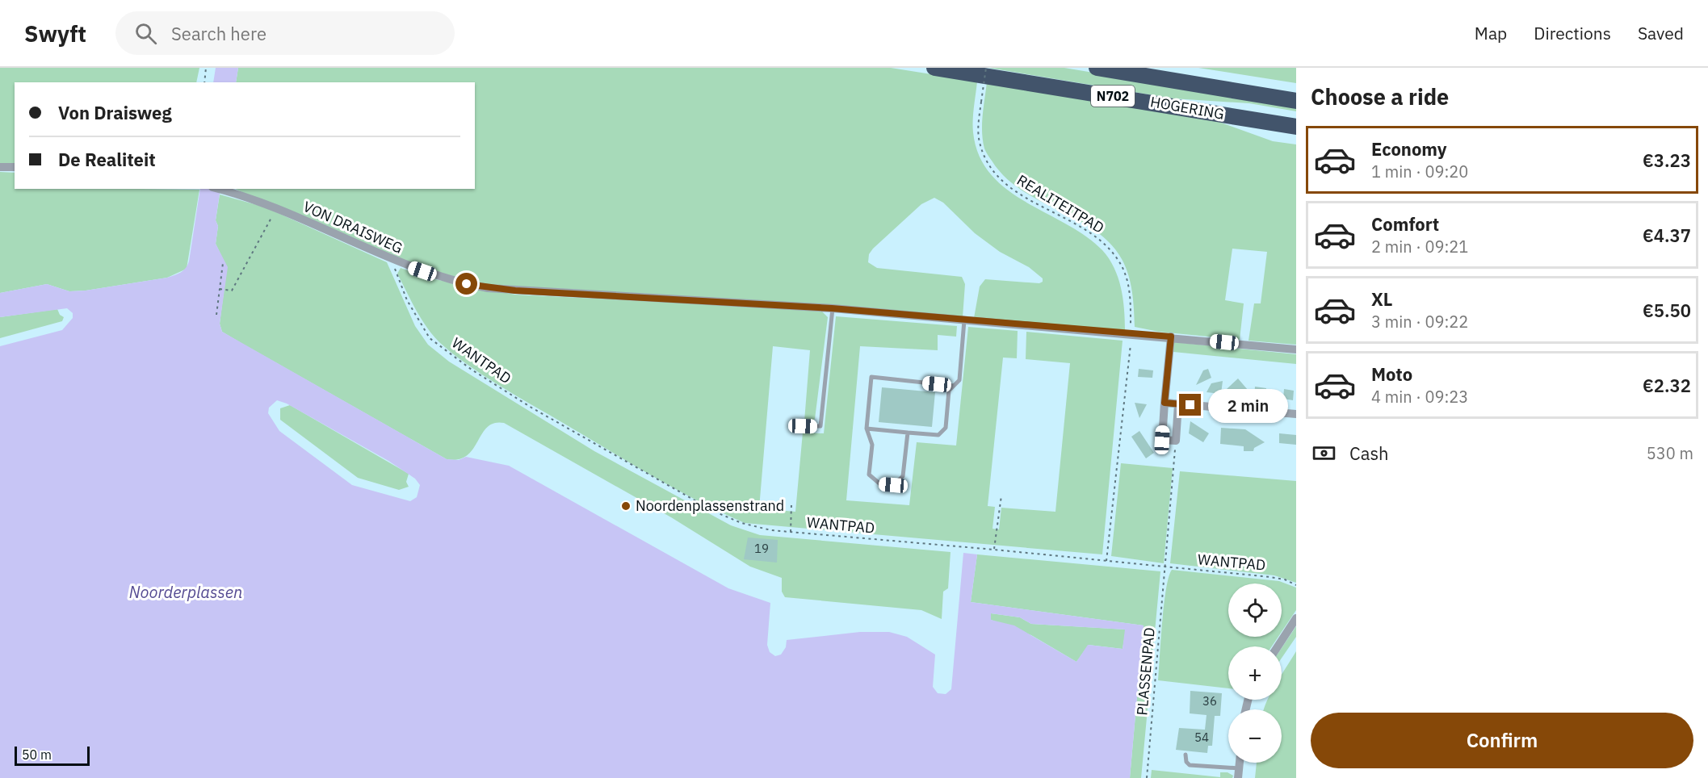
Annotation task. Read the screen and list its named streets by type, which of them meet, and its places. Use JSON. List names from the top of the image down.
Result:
{
  "streets": {
    "highway": ["N702", "HOGERING"],
    "street": ["VON DRAISWEG"],
    "path": ["REALITEITPAD", "WANTPAD", "PLASSENPAD"]
  },
  "crossings": [
    ["REALITEITPAD", "VON DRAISWEG"],
    ["REALITEITPAD", "WANTPAD"],
    ["VON DRAISWEG", "WANTPAD"],
    ["WANTPAD", "PLASSENPAD"]
  ],
  "water": ["Noorderplassen"],
  "places": ["Noordenplassenstrand"],
  "house_numbers": ["19", "36", "54"],
  "scale_bar": "50 m",
  "page": {
    "header": "Swyft",
    "search": "Search here",
    "nav": ["Map", "Directions", "Saved"],
    "heading": "Choose a ride",
    "banner": ["Von Draisweg", "De Realiteit"],
    "list": [
      {
        "name": "Economy",
        "note": "1 min · 09:20",
        "value": "€3.23"
      },
      {
        "name": "Comfort",
        "note": "2 min · 09:21",
        "value": "€4.37"
      },
      {
        "name": "XL",
        "note": "3 min · 09:22",
        "value": "€5.50"
      },
      {
        "name": "Moto",
        "note": "4 min · 09:23",
        "value": "€2.32"
      }
    ],
    "bubble": "2 min",
    "pay": ["Cash", "530 m"],
    "map_buttons": ["+", "−"],
    "buttons": "Confirm",
    "scale": "50 m"
  }
}
